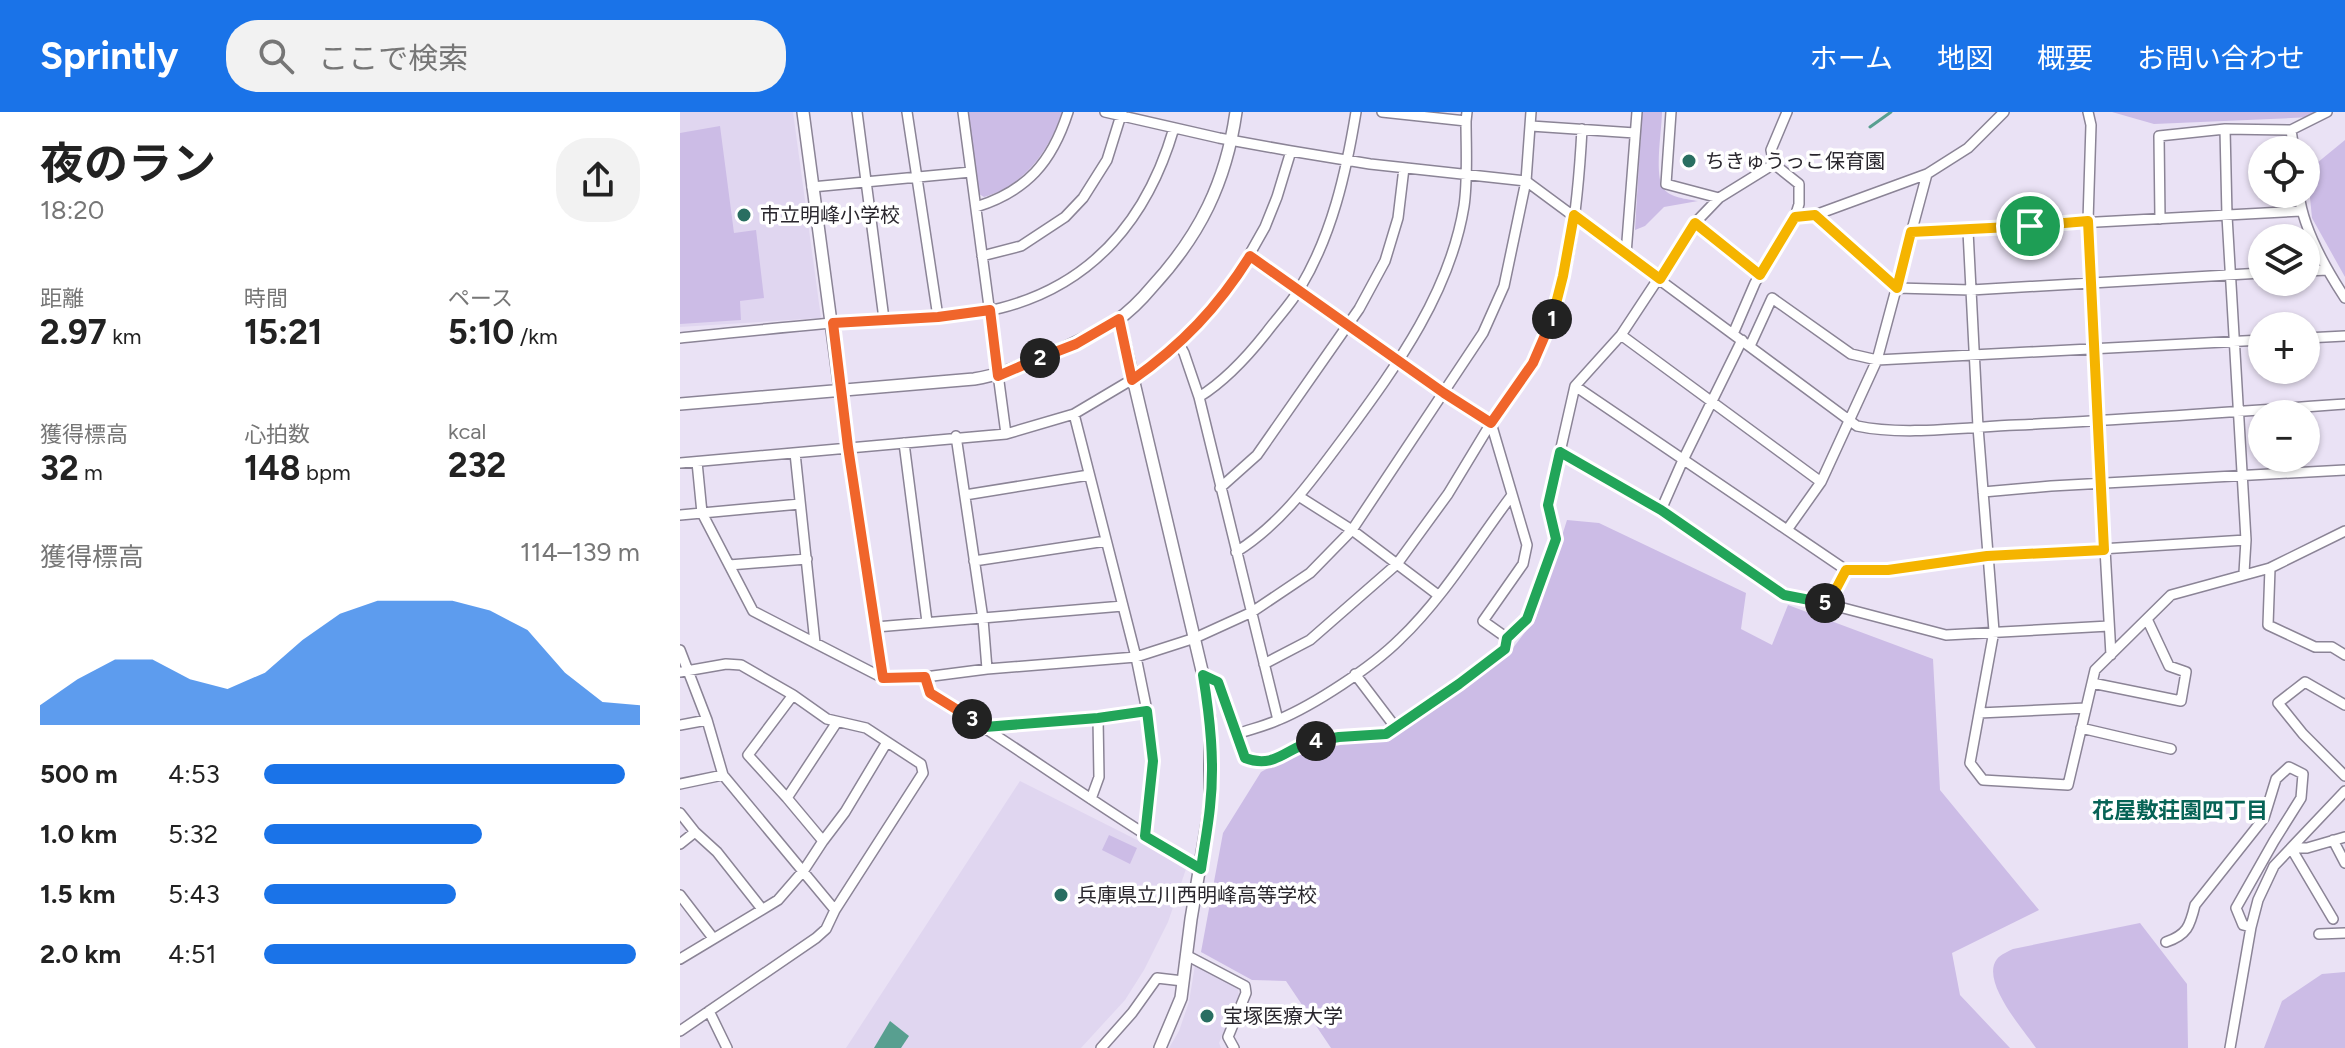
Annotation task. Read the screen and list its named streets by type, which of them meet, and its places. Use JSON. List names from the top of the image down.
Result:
{
  "districts": ["花屋敷荘園四丁目"],
  "places": [
    "ちきゅうっこ保育園",
    "市立明峰小学校",
    "兵庫県立川西明峰高等学校",
    "宝塚医療大学"
  ],
  "page": {
    "header": "Sprintly",
    "search": "ここで検索",
    "nav": [
      "ホーム",
      "地図",
      "概要",
      "お問い合わせ"
    ],
    "heading": ["夜のラン", "18:20"],
    "map_buttons": ["+", "−"],
    "stats": [
      ["距離", "2.97 km"],
      ["時間", "15:21"],
      ["ペース", "5:10 /km"],
      ["獲得標高", "32 m"],
      ["心拍数", "148 bpm"],
      ["kcal", "232"]
    ],
    "pins": [
      "1",
      "2",
      "5",
      "3",
      "4"
    ],
    "chart": ["獲得標高", "114–139 m"],
    "list": [
      {
        "name": "500 m",
        "note": "4:53"
      },
      {
        "name": "1.0 km",
        "note": "5:32"
      },
      {
        "name": "1.5 km",
        "note": "5:43"
      },
      {
        "name": "2.0 km",
        "note": "4:51"
      }
    ]
  }
}
